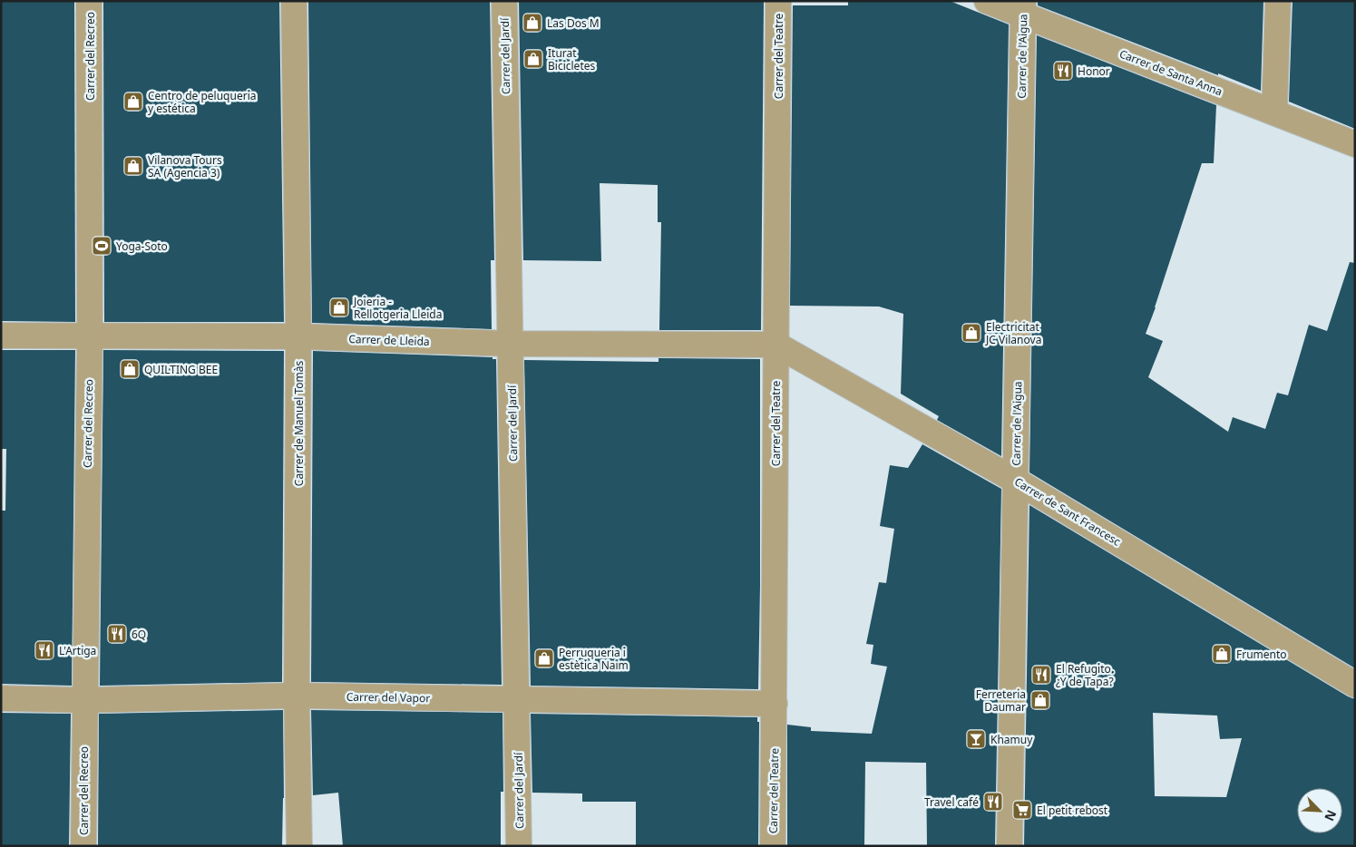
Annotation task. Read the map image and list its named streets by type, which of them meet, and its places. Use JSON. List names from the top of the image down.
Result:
{
  "streets": {
    "street": [
      "Carrer del Recreo",
      "Carrer del Jardí",
      "Carrer del Teatre",
      "Carrer de l'Aigua",
      "Carrer de Santa Anna",
      "Carrer de Lleida",
      "Carrer de Manuel Tomàs",
      "Carrer de Sant Francesc",
      "Carrer del Vapor"
    ]
  },
  "crossings": [
    ["Carrer del Recreo", "Carrer de Lleida"],
    ["Carrer del Recreo", "Carrer del Vapor"],
    ["Carrer del Jardí", "Carrer de Lleida"],
    ["Carrer del Jardí", "Carrer del Vapor"],
    ["Carrer del Teatre", "Carrer de Lleida"],
    ["Carrer del Teatre", "Carrer de Sant Francesc"],
    ["Carrer del Teatre", "Carrer del Vapor"],
    ["Carrer de l'Aigua", "Carrer de Santa Anna"],
    ["Carrer de l'Aigua", "Carrer de Sant Francesc"],
    ["Carrer de Lleida", "Carrer de Manuel Tomàs"],
    ["Carrer de Lleida", "Carrer de Sant Francesc"],
    ["Carrer de Manuel Tomàs", "Carrer del Vapor"]
  ],
  "places": {
    "shop": [
      "Las Dos M",
      "Iturat Bicicletes",
      "Centro de peluqueria y estética",
      "Vilanova Tours SA (Agencia 3)",
      "Joieria - Rellotgeria Lleida",
      "Electricitat JC Vilanova",
      "QUILTING BEE",
      "Frumento",
      "Perruqueria i estètica Naim",
      "Ferreteria Daumar"
    ],
    "restaurant": [
      "Honor",
      "6Q",
      "L'Artiga",
      "El Refugito. ¿Y de Tapa?",
      "Travel café"
    ],
    "sports": ["Yoga-Soto"],
    "bar": ["Khamuy"],
    "supermarket": ["El petit rebost"]
  },
  "north": "bottom right"
}
